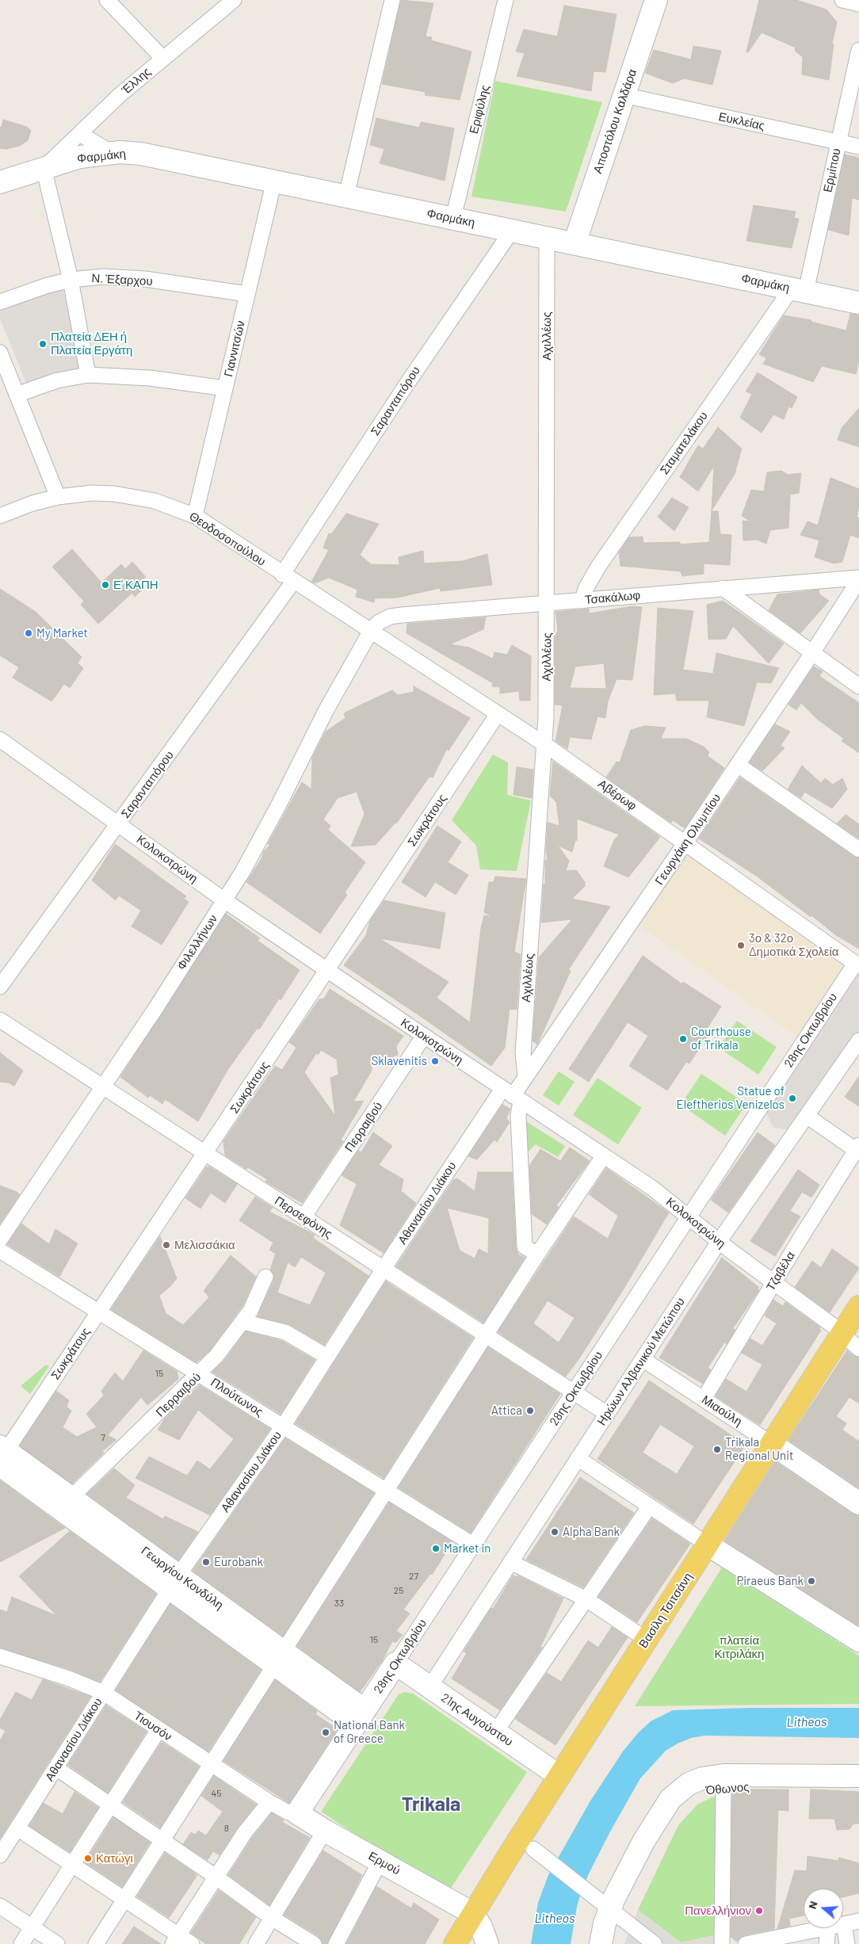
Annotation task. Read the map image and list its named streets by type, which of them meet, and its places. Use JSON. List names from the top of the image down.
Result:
{
  "streets": {
    "main road": ["Βασίλη Τσιτσάνη"],
    "street": [
      "Έλλης",
      "Εριφύλης",
      "Αποστόλου Καλδάρα",
      "Ευκλείας",
      "Φαρμάκη",
      "Ερμίπου",
      "Ν. Έξαρχου",
      "Αχιλλέως",
      "Γιαννιτσών",
      "Σαρανταπόρου",
      "Σταματελάκου",
      "Θεοδοσοπούλου",
      "Τσακάλωφ",
      "Αβέρωφ",
      "Σωκράτους",
      "Γεωργάκη Ολυμπίου",
      "Κολοκοτρώνη",
      "Φιλελλήνων",
      "28ης Οκτωβρίου",
      "Περραιβού",
      "Αθανασίου Διάκου",
      "Περσεφόνης",
      "Τζαβέλα",
      "Ηρώων Αλβανικού Μετώπου",
      "Πλούτωνος",
      "Μιαούλη",
      "Γεωργίου Κονδύλη",
      "21ης Αυγούστου",
      "Τιουσόν",
      "Όθωνος",
      "Ερμού"
    ]
  },
  "crossings": [
    ["Έλλης", "Φαρμάκη"],
    ["Εριφύλης", "Φαρμάκη"],
    ["Αποστόλου Καλδάρα", "Ευκλείας"],
    ["Αποστόλου Καλδάρα", "Φαρμάκη"],
    ["Ευκλείας", "Ερμίπου"],
    ["Φαρμάκη", "Ερμίπου"],
    ["Φαρμάκη", "Αχιλλέως"],
    ["Φαρμάκη", "Γιαννιτσών"],
    ["Φαρμάκη", "Σαρανταπόρου"],
    ["Φαρμάκη", "Σταματελάκου"],
    ["Ερμίπου", "Σταματελάκου"],
    ["Ν. Έξαρχου", "Γιαννιτσών"],
    ["Αχιλλέως", "Τσακάλωφ"],
    ["Αχιλλέως", "Αβέρωφ"],
    ["Αχιλλέως", "Γεωργάκη Ολυμπίου"],
    ["Γιαννιτσών", "Θεοδοσοπούλου"],
    ["Σαρανταπόρου", "Θεοδοσοπούλου"],
    ["Σαρανταπόρου", "Κολοκοτρώνη"],
    ["Σταματελάκου", "Τσακάλωφ"],
    ["Θεοδοσοπούλου", "Τσακάλωφ"],
    ["Θεοδοσοπούλου", "Αβέρωφ"],
    ["Θεοδοσοπούλου", "Φιλελλήνων"],
    ["Τσακάλωφ", "Αβέρωφ"],
    ["Τσακάλωφ", "Γεωργάκη Ολυμπίου"],
    ["Τσακάλωφ", "Φιλελλήνων"],
    ["Αβέρωφ", "Σωκράτους"],
    ["Αβέρωφ", "Γεωργάκη Ολυμπίου"],
    ["Αβέρωφ", "Φιλελλήνων"],
    ["Αβέρωφ", "28ης Οκτωβρίου"],
    ["Σωκράτους", "Κολοκοτρώνη"],
    ["Σωκράτους", "Περσεφόνης"],
    ["Σωκράτους", "Πλούτωνος"],
    ["Σωκράτους", "Γεωργίου Κονδύλη"],
    ["Γεωργάκη Ολυμπίου", "Κολοκοτρώνη"],
    ["Γεωργάκη Ολυμπίου", "Αθανασίου Διάκου"],
    ["Κολοκοτρώνη", "Φιλελλήνων"],
    ["Κολοκοτρώνη", "28ης Οκτωβρίου"],
    ["Κολοκοτρώνη", "Περραιβού"],
    ["Κολοκοτρώνη", "Αθανασίου Διάκου"],
    ["Κολοκοτρώνη", "Τζαβέλα"],
    ["Κολοκοτρώνη", "Ηρώων Αλβανικού Μετώπου"],
    ["Κολοκοτρώνη", "Βασίλη Τσιτσάνη"],
    ["Φιλελλήνων", "Περσεφόνης"],
    ["28ης Οκτωβρίου", "Περσεφόνης"],
    ["28ης Οκτωβρίου", "Πλούτωνος"],
    ["28ης Οκτωβρίου", "Γεωργίου Κονδύλη"],
    ["28ης Οκτωβρίου", "21ης Αυγούστου"],
    ["28ης Οκτωβρίου", "Τιουσόν"],
    ["28ης Οκτωβρίου", "Ερμού"],
    ["Περραιβού", "Περσεφόνης"],
    ["Περραιβού", "Πλούτωνος"],
    ["Περραιβού", "Γεωργίου Κονδύλη"],
    ["Αθανασίου Διάκου", "Περσεφόνης"],
    ["Αθανασίου Διάκου", "Πλούτωνος"],
    ["Αθανασίου Διάκου", "Γεωργίου Κονδύλη"],
    ["Αθανασίου Διάκου", "Τιουσόν"],
    ["Περσεφόνης", "Ηρώων Αλβανικού Μετώπου"],
    ["Τζαβέλα", "Μιαούλη"],
    ["Ηρώων Αλβανικού Μετώπου", "Μιαούλη"],
    ["Ηρώων Αλβανικού Μετώπου", "21ης Αυγούστου"],
    ["Μιαούλη", "Βασίλη Τσιτσάνη"],
    ["Βασίλη Τσιτσάνη", "21ης Αυγούστου"],
    ["Βασίλη Τσιτσάνη", "Ερμού"],
    ["Τιουσόν", "Ερμού"]
  ],
  "districts": ["Trikala"],
  "water": ["Litheos"],
  "parks": ["πλατεία Κιτριλάκη"],
  "places": [
    "Πλατεία ΔΕΗ ή Πλατεία Εργάτη",
    "Ε' ΚΑΠΗ",
    "My Market",
    "3ο & 32ο Δημοτικά Σχολεία",
    "Courthouse of Trikala",
    "Sklavenitis",
    "Statue of Eleftherios Venizelos",
    "Μελισσάκια",
    "Attica",
    "Trikala Regional Unit",
    "Alpha Bank",
    "Market in",
    "Eurobank",
    "Piraeus Bank",
    "National Bank of Greece",
    "Κατώγι",
    "Πανελλήνιον"
  ],
  "house_numbers": [
    "15",
    "7",
    "27",
    "25",
    "33",
    "15",
    "45",
    "8"
  ],
  "north": "left"
}
